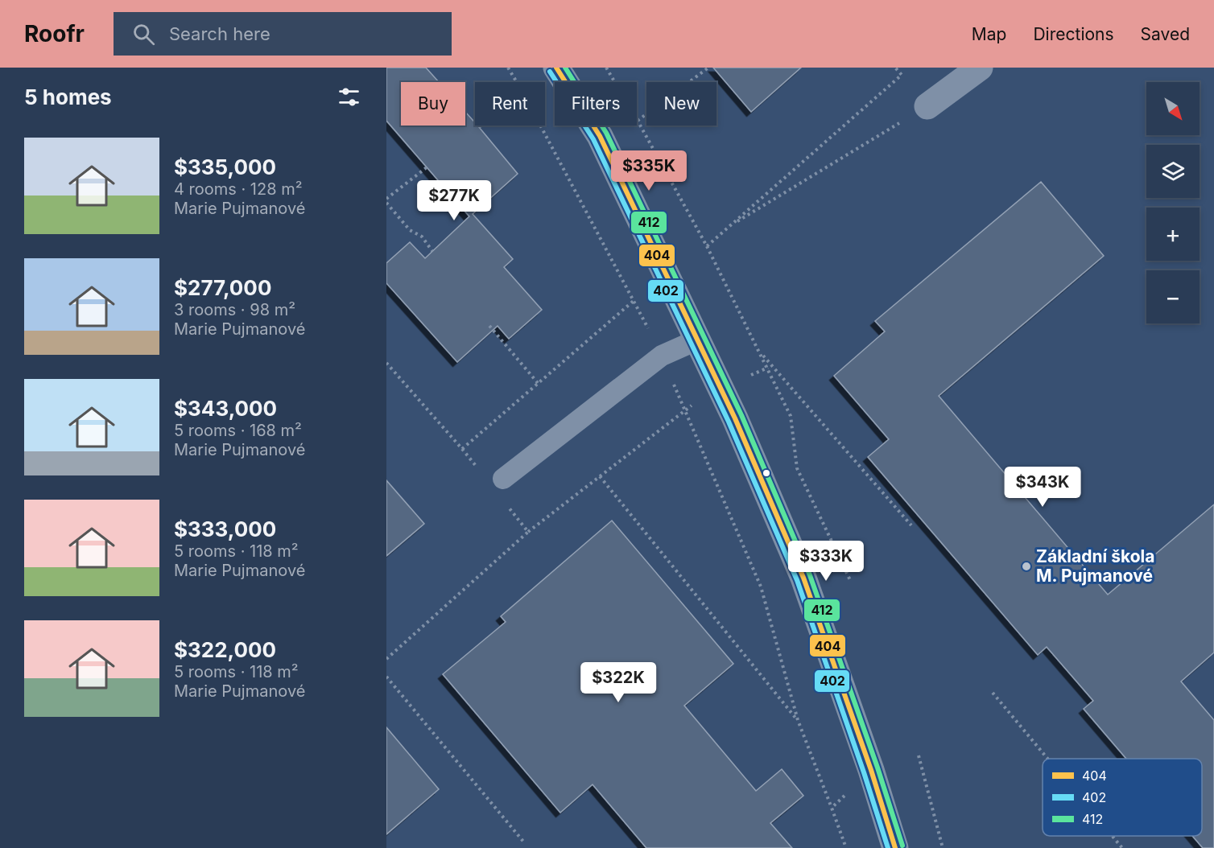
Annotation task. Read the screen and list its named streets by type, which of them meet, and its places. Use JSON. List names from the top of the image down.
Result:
{
  "places": ["Základní škola M. Pujmanové"],
  "lines": ["transit line 404", "transit line 412", "transit line 402"],
  "legend": ["404", "402", "412"],
  "north": "bottom right",
  "page": {
    "header": "Roofr",
    "search": "Search here",
    "nav": ["Map", "Directions", "Saved"],
    "heading": "5 homes",
    "map_buttons": ["+", "−"],
    "chip": [
      "Buy",
      "Rent",
      "Filters",
      "New"
    ],
    "list": [
      {
        "name": "$335,000",
        "note": "4 rooms · 128 m² · Marie Pujmanové"
      },
      {
        "name": "$277,000",
        "note": "3 rooms · 98 m² · Marie Pujmanové"
      },
      {
        "name": "$343,000",
        "note": "5 rooms · 168 m² · Marie Pujmanové"
      },
      {
        "name": "$333,000",
        "note": "5 rooms · 118 m² · Marie Pujmanové"
      },
      {
        "name": "$322,000",
        "note": "5 rooms · 118 m² · Marie Pujmanové"
      }
    ],
    "price": [
      "$335K",
      "$277K",
      "$343K",
      "$333K",
      "$322K"
    ]
  }
}
